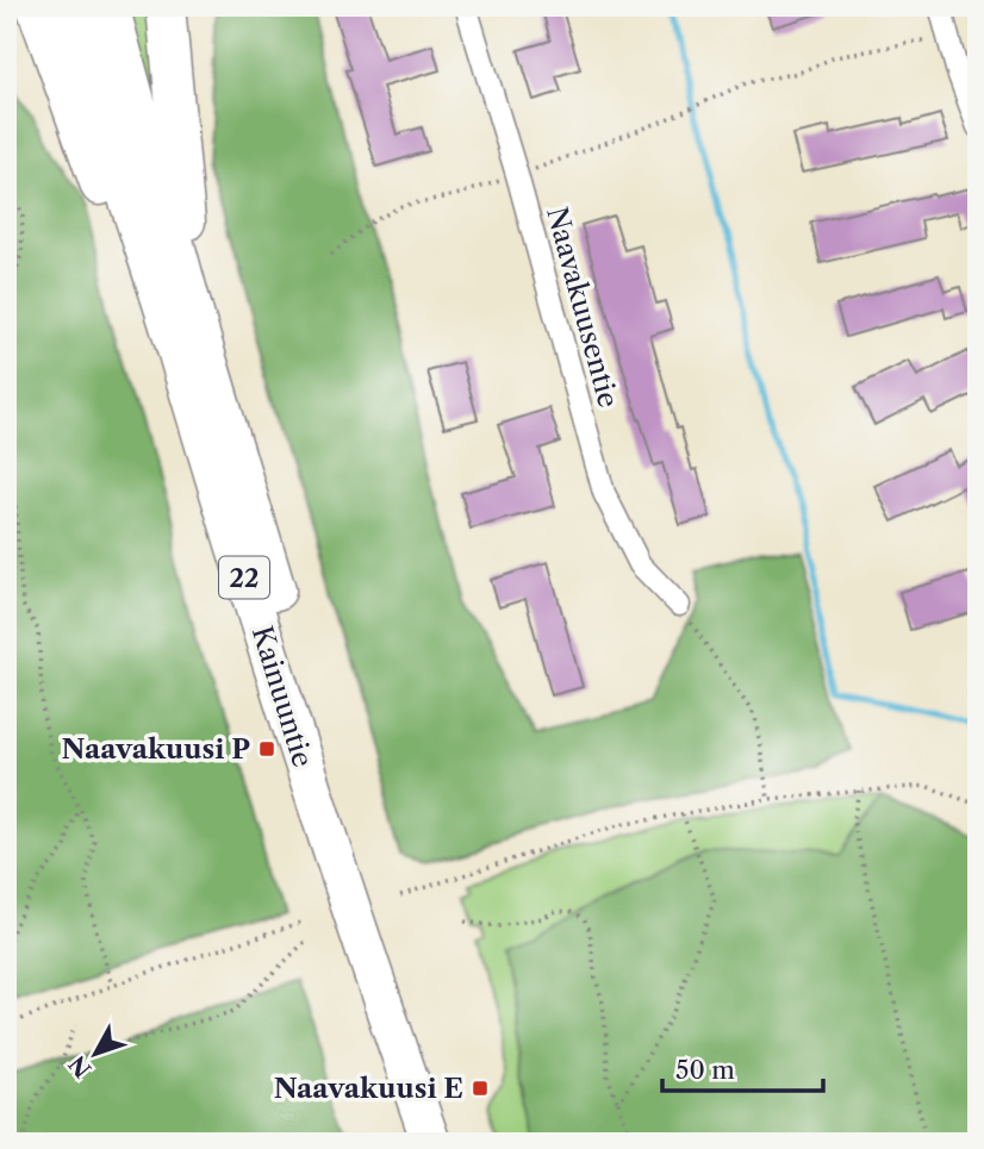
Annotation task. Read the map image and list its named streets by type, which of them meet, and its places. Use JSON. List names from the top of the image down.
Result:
{
  "streets": {
    "highway": ["22", "Kainuuntie"],
    "street": ["Naavakuusentie"]
  },
  "places": {
    "transit": ["Naavakuusi P", "Naavakuusi E"]
  },
  "scale_bar": "50 m",
  "north": "bottom left"
}
